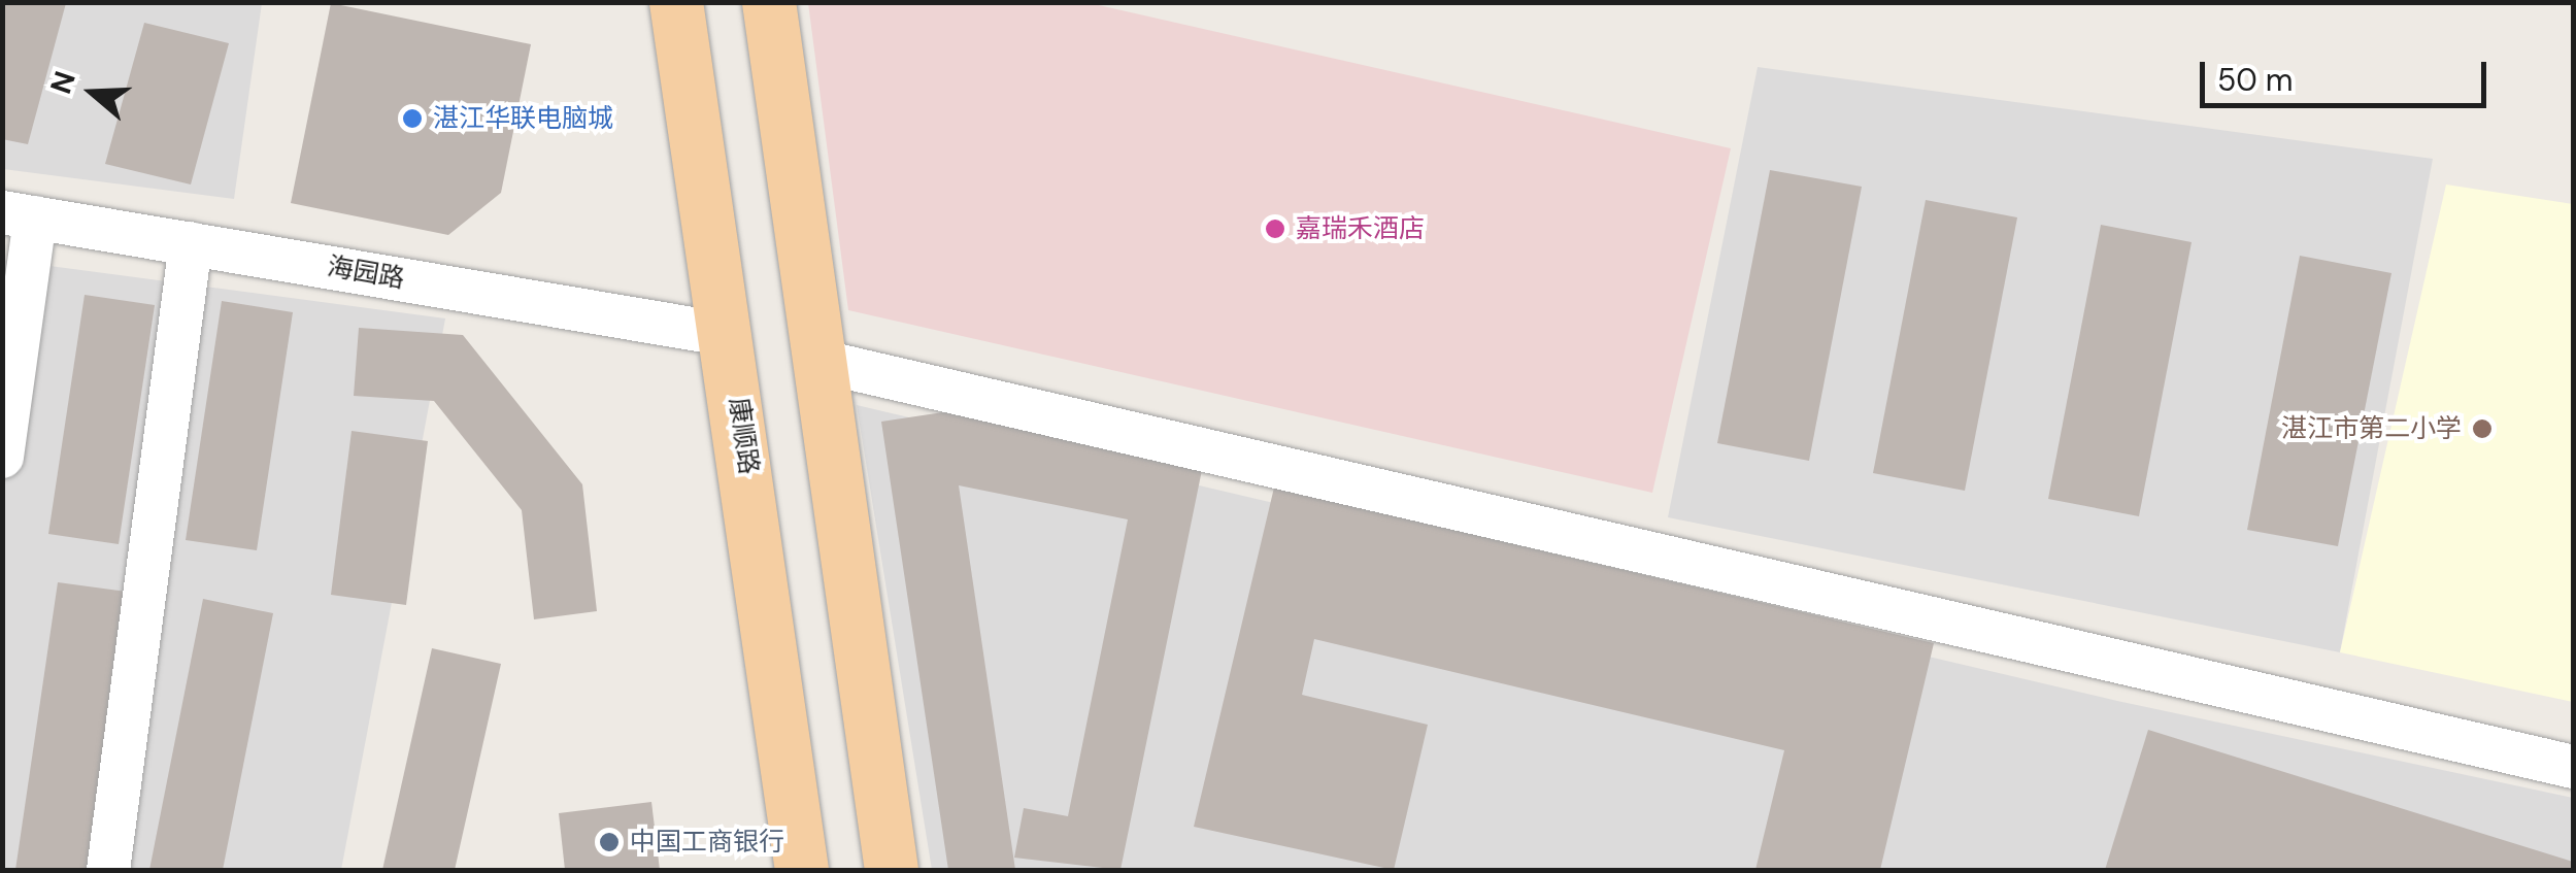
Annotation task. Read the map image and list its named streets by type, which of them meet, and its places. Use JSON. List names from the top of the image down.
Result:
{
  "streets": {
    "main road": ["康顺路"],
    "street": ["海园路"]
  },
  "crossings": [
    ["海园路", "康顺路"]
  ],
  "places": [
    "湛江华联电脑城",
    "嘉瑞禾酒店",
    "湛江市第二小学",
    "中国工商银行"
  ],
  "scale_bar": "50 m",
  "north": "left"
}
